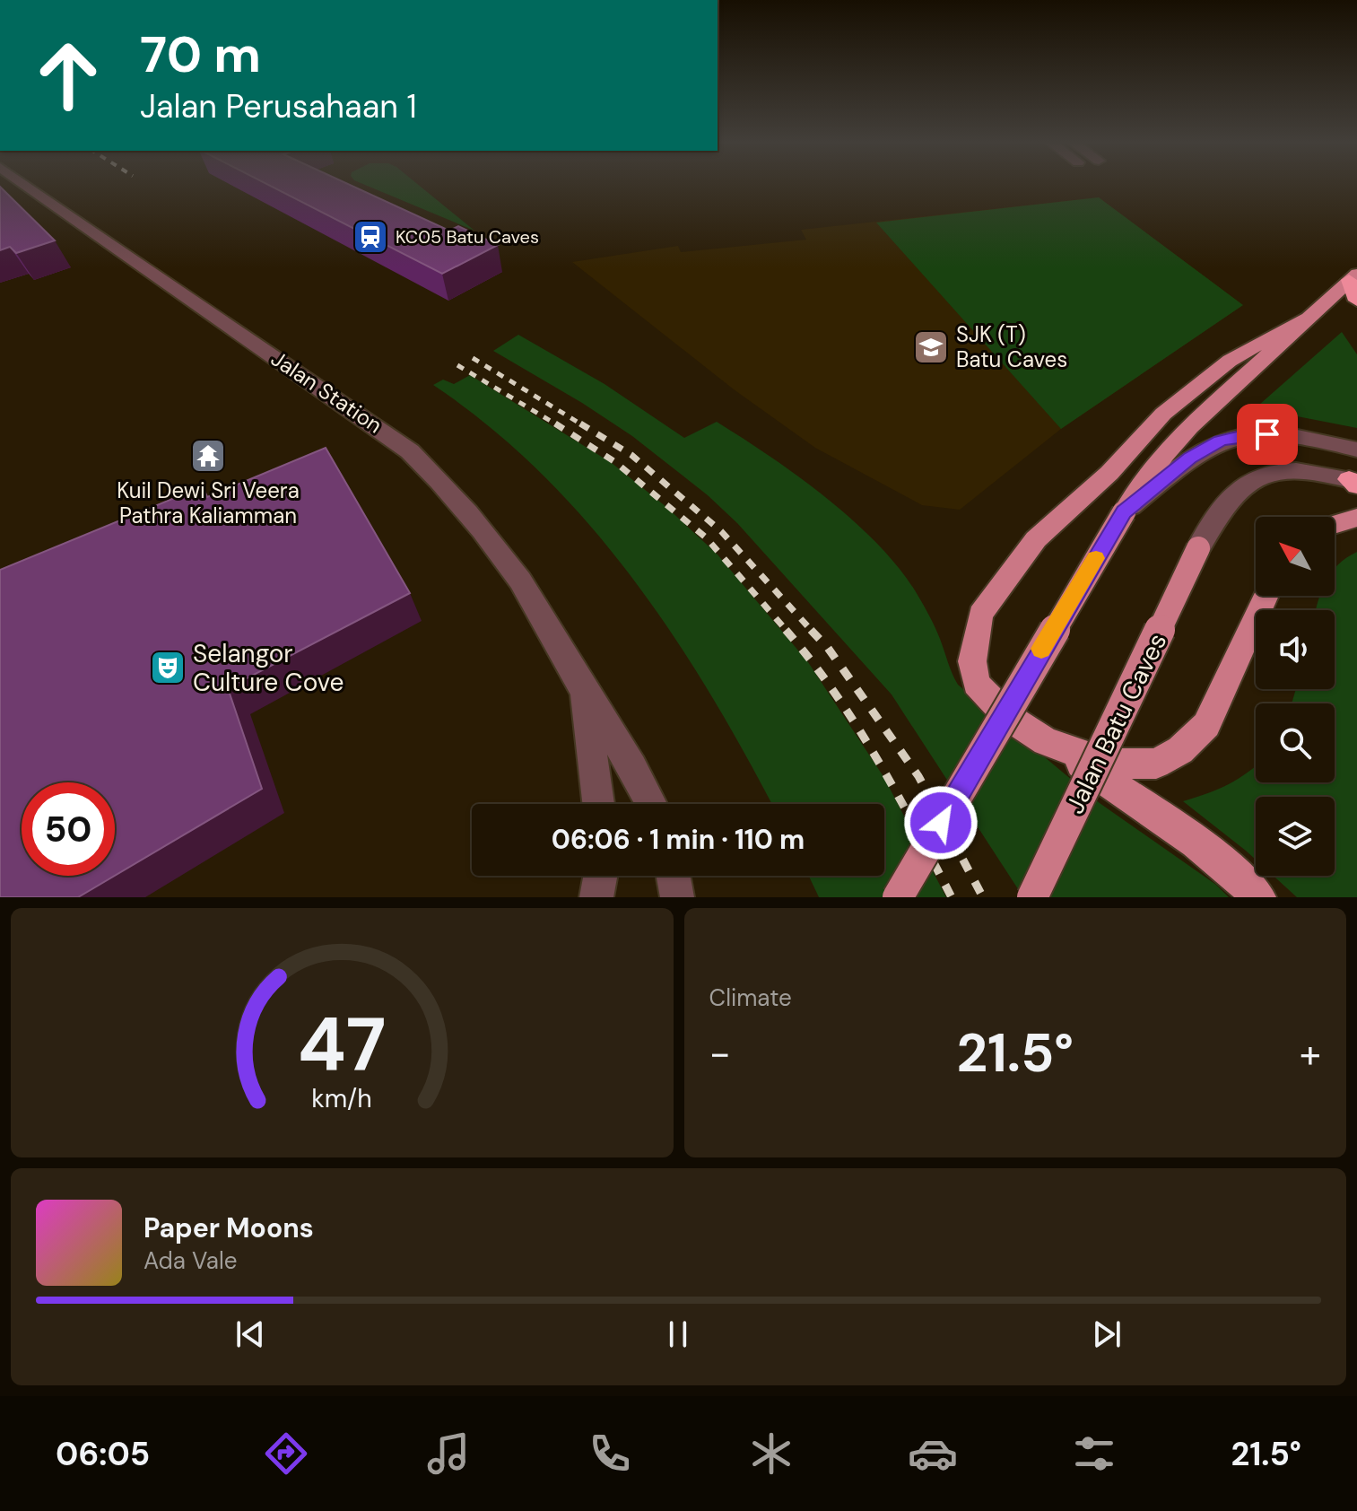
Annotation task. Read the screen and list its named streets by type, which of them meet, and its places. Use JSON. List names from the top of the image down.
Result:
{
  "streets": {
    "main road": ["Jalan Batu Caves"],
    "street": ["Jalan Station"]
  },
  "places": {
    "station": ["KC05 Batu Caves"],
    "school or university": ["SJK (T) Batu Caves"],
    "temple": ["Kuil Dewi Sri Veera Pathra Kaliamman"],
    "theatre": ["Selangor Culture Cove"]
  },
  "north": "top left",
  "page": {
    "turn": ["70 m", "Jalan Perusahaan 1"],
    "limit": "50",
    "trip": "06:06 · 1 min · 110 m",
    "tile": "Climate",
    "heat": ["−", "21.5°", "+"],
    "song": ["Paper Moons", "Ada Vale"],
    "tabs": ["06:05", "21.5°"],
    "gauge": ["47", "km/h"]
  }
}
